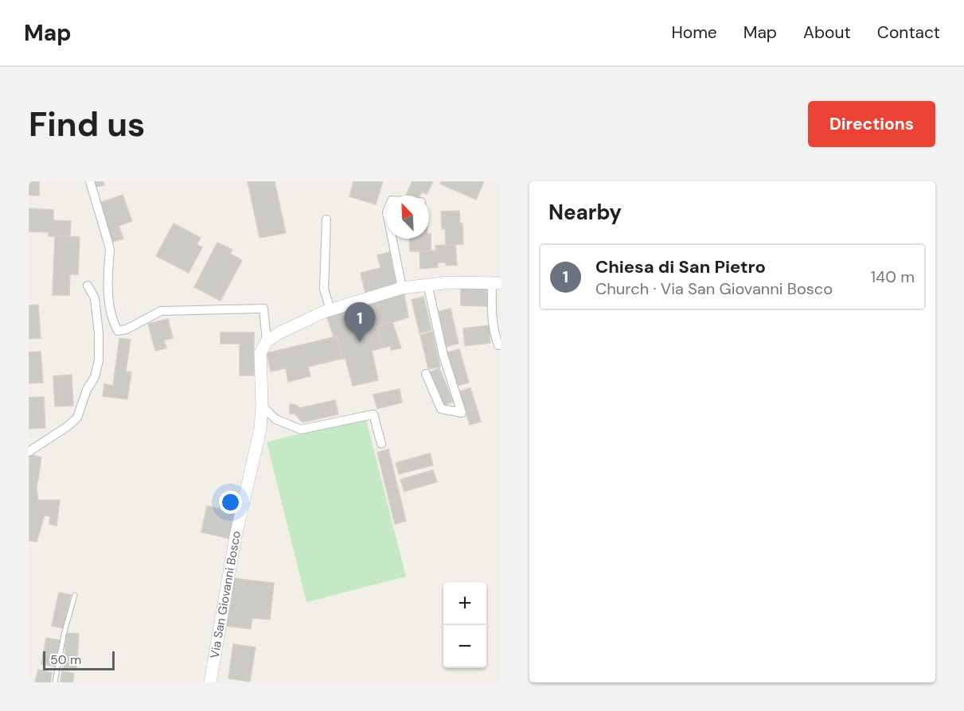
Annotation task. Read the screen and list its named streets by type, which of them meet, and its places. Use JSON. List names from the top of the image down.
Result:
{
  "streets": {
    "street": ["Via San Giovanni Bosco"]
  },
  "scale_bar": "50 m",
  "north": "top left",
  "page": {
    "header": "Map",
    "nav": [
      "Home",
      "Map",
      "About",
      "Contact"
    ],
    "buttons": "Directions",
    "title": "Find us",
    "heading": "Nearby",
    "list": [
      {
        "mark": "1",
        "name": "Chiesa di San Pietro",
        "note": "Church · Via San Giovanni Bosco",
        "value": "140 m"
      }
    ],
    "pins": "1",
    "map_buttons": ["+", "−"],
    "scale": "50 m"
  }
}
